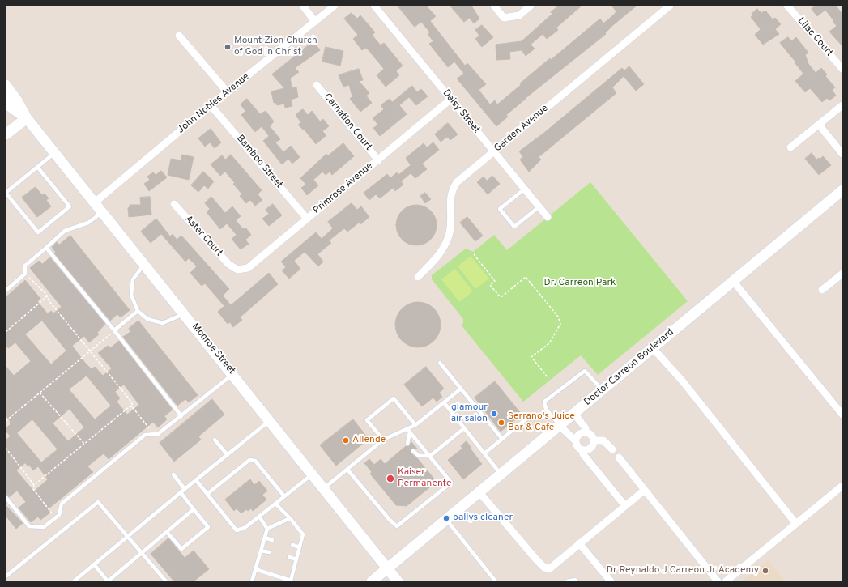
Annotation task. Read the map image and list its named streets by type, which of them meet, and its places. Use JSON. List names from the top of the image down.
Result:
{
  "streets": {
    "main road": ["Monroe Street", "Doctor Carreon Boulevard"],
    "street": [
      "Lilac Court",
      "John Nobles Avenue",
      "Daisy Street",
      "Carnation Court",
      "Garden Avenue",
      "Bamboo Street",
      "Primrose Avenue",
      "Aster Court"
    ]
  },
  "crossings": [
    ["John Nobles Avenue", "Bamboo Street"],
    ["John Nobles Avenue", "Monroe Street"],
    ["Daisy Street", "Garden Avenue"],
    ["Daisy Street", "Primrose Avenue"],
    ["Carnation Court", "Primrose Avenue"],
    ["Bamboo Street", "Primrose Avenue"],
    ["Primrose Avenue", "Aster Court"],
    ["Monroe Street", "Doctor Carreon Boulevard"]
  ],
  "parks": ["Dr. Carreon Park"],
  "places": [
    "Mount Zion Church of God in Christ",
    "glamour air salon",
    "Serrano's Juice Bar & Cafe",
    "Allende",
    "Kaiser Permanente",
    "ballys cleaner",
    "Dr Reynaldo J Carreon Jr Academy"
  ]
}
